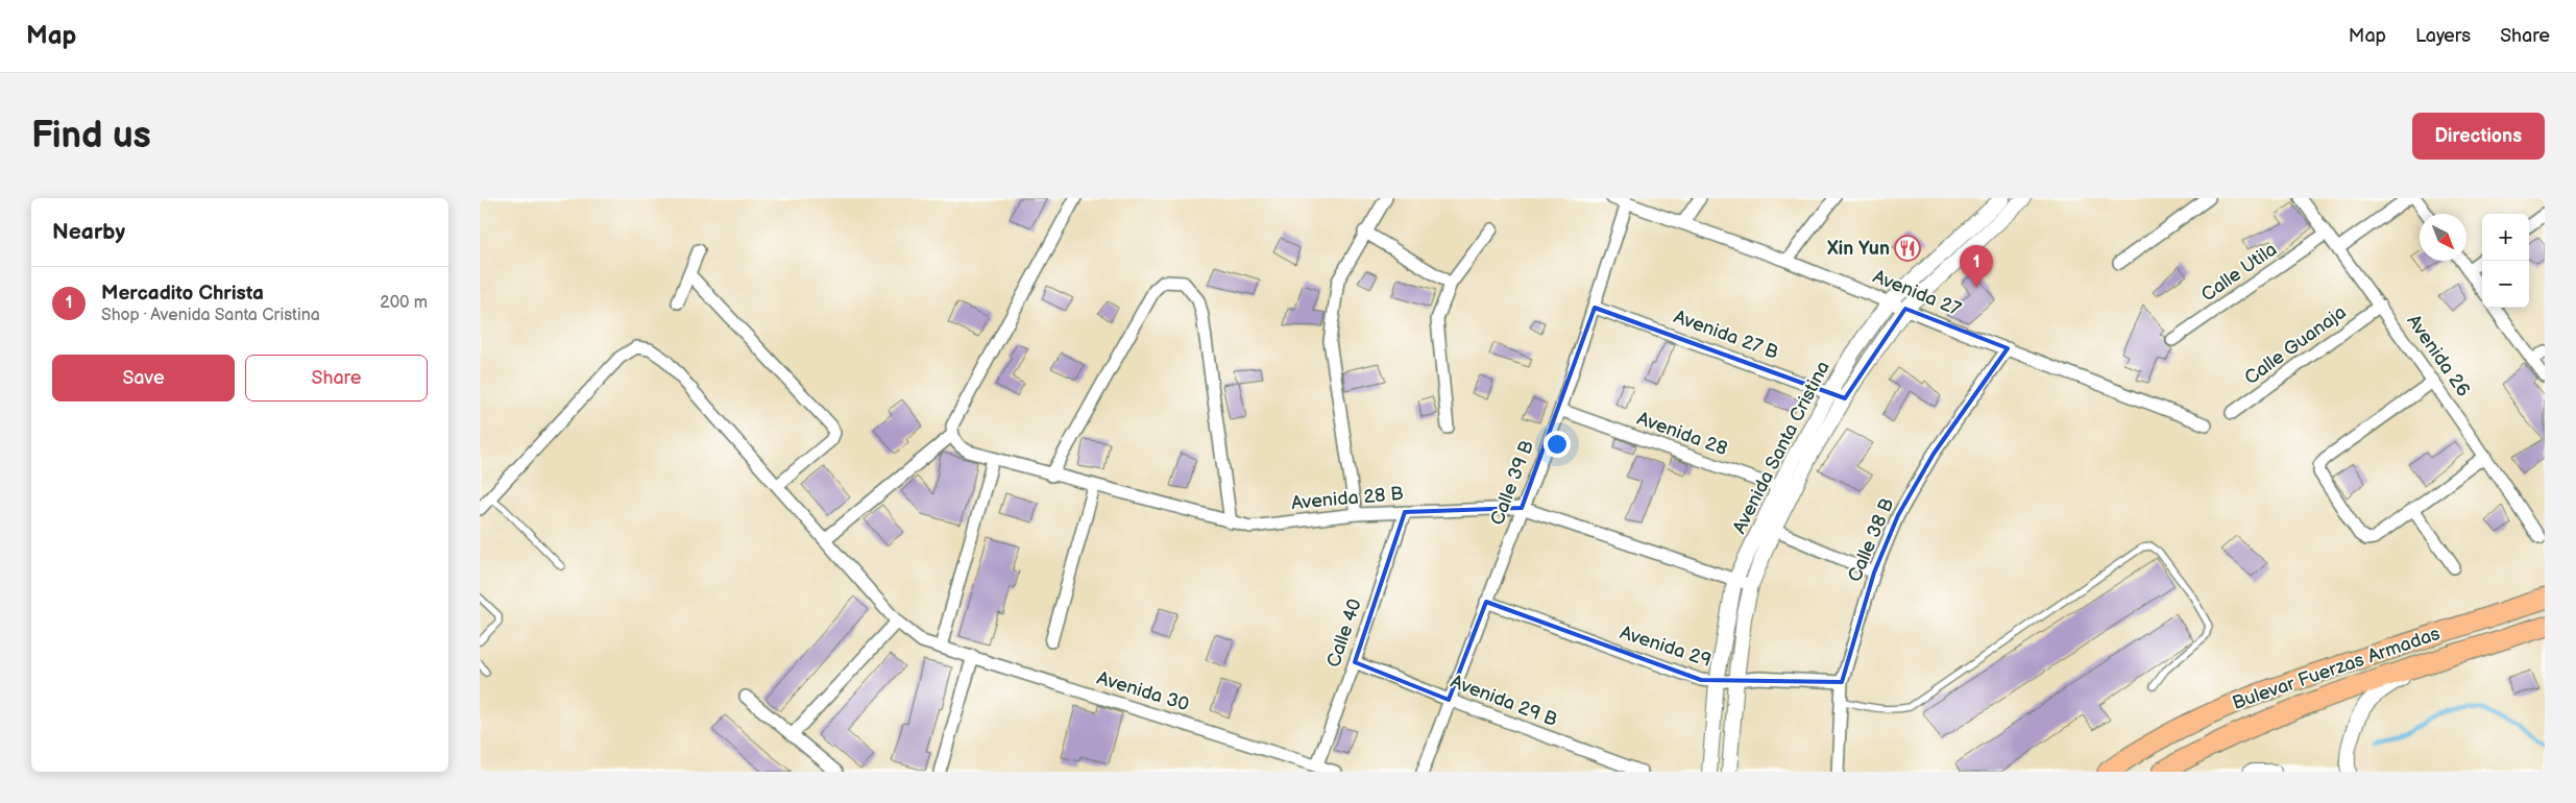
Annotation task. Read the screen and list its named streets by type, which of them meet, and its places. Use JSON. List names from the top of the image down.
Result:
{
  "streets": {
    "highway": ["Bulevar Fuerzas Armadas"],
    "street": [
      "Calle Utila",
      "Avenida 27",
      "Avenida 27 B",
      "Calle Guanaja",
      "Avenida 26",
      "Avenida 28",
      "Avenida Santa Cristina",
      "Calle 39 B",
      "Avenida 28 B",
      "Calle 38 B",
      "Calle 40",
      "Avenida 29",
      "Avenida 30",
      "Avenida 29 B"
    ]
  },
  "crossings": [
    ["Calle Utila", "Avenida 26"],
    ["Avenida 27", "Avenida Santa Cristina"],
    ["Avenida 27", "Calle 39 B"],
    ["Avenida 27", "Calle 38 B"],
    ["Avenida 27 B", "Avenida Santa Cristina"],
    ["Avenida 27 B", "Calle 39 B"],
    ["Calle Guanaja", "Avenida 26"],
    ["Avenida 28", "Avenida Santa Cristina"],
    ["Avenida 28", "Calle 39 B"],
    ["Avenida Santa Cristina", "Avenida 28 B"],
    ["Avenida Santa Cristina", "Avenida 29"],
    ["Calle 39 B", "Avenida 28 B"],
    ["Calle 39 B", "Avenida 29"],
    ["Calle 39 B", "Avenida 29 B"],
    ["Avenida 28 B", "Calle 40"],
    ["Calle 38 B", "Avenida 29"],
    ["Calle 40", "Avenida 30"],
    ["Calle 40", "Avenida 29 B"]
  ],
  "places": {
    "restaurant": ["Xin Yun"]
  },
  "north": "bottom right",
  "page": {
    "header": "Map",
    "nav": ["Map", "Layers", "Share"],
    "buttons": [
      "Directions",
      ["Save", "Share"]
    ],
    "title": "Find us",
    "heading": "Nearby",
    "map_buttons": ["+", "−"],
    "pins": "1",
    "list": [
      {
        "mark": "1",
        "name": "Mercadito Christa",
        "note": "Shop · Avenida Santa Cristina",
        "value": "200 m"
      }
    ]
  }
}
